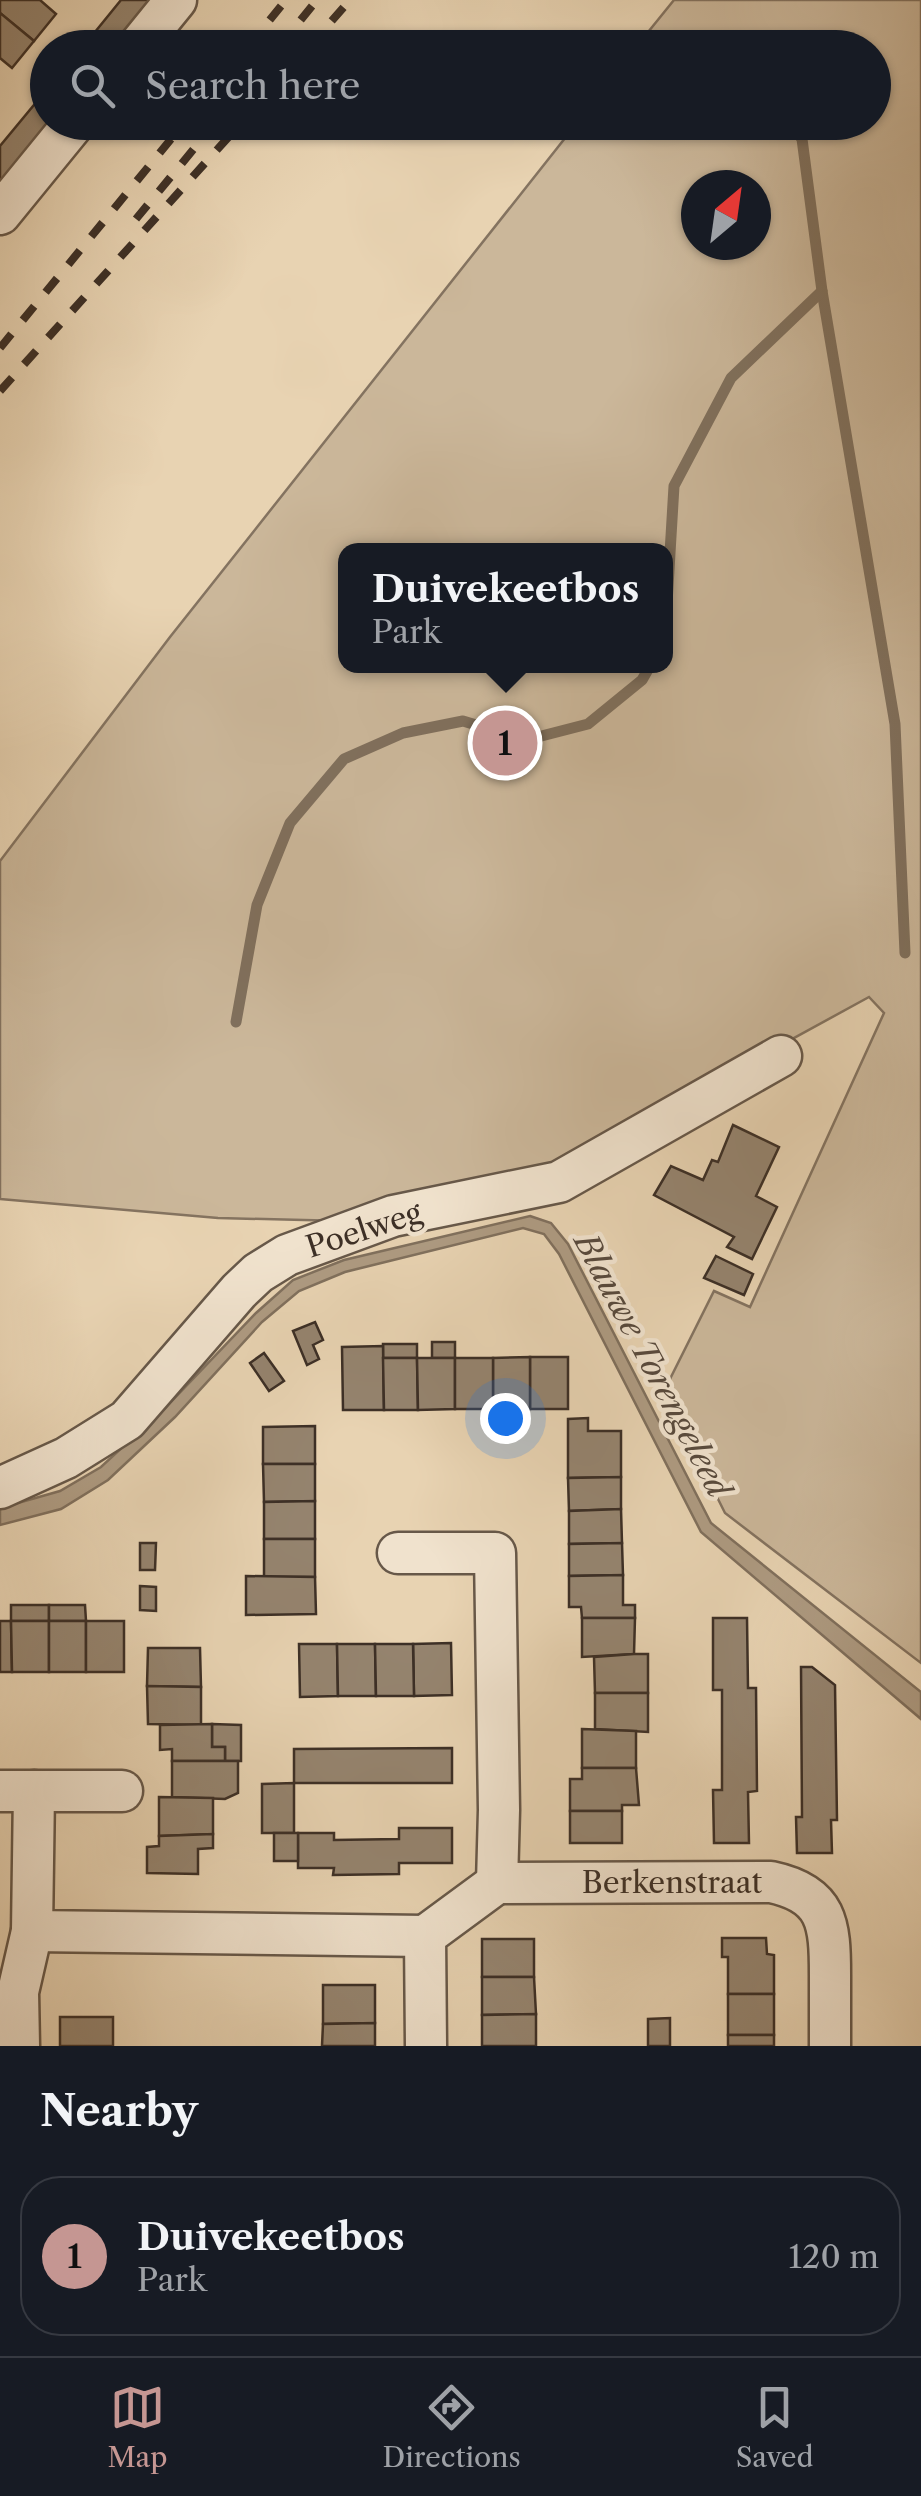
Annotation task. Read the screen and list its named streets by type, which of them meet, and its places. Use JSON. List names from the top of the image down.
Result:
{
  "streets": {
    "street": ["Poelweg", "Berkenstraat"]
  },
  "water": ["Blauwe Torengeleed"],
  "north": "top right",
  "page": {
    "search": "Search here",
    "popup": ["Duivekeetbos", "Park"],
    "pins": "1",
    "heading": "Nearby",
    "list": [
      {
        "mark": "1",
        "name": "Duivekeetbos",
        "note": "Park",
        "value": "120 m"
      }
    ],
    "nav": ["Map", "Directions", "Saved"]
  }
}
